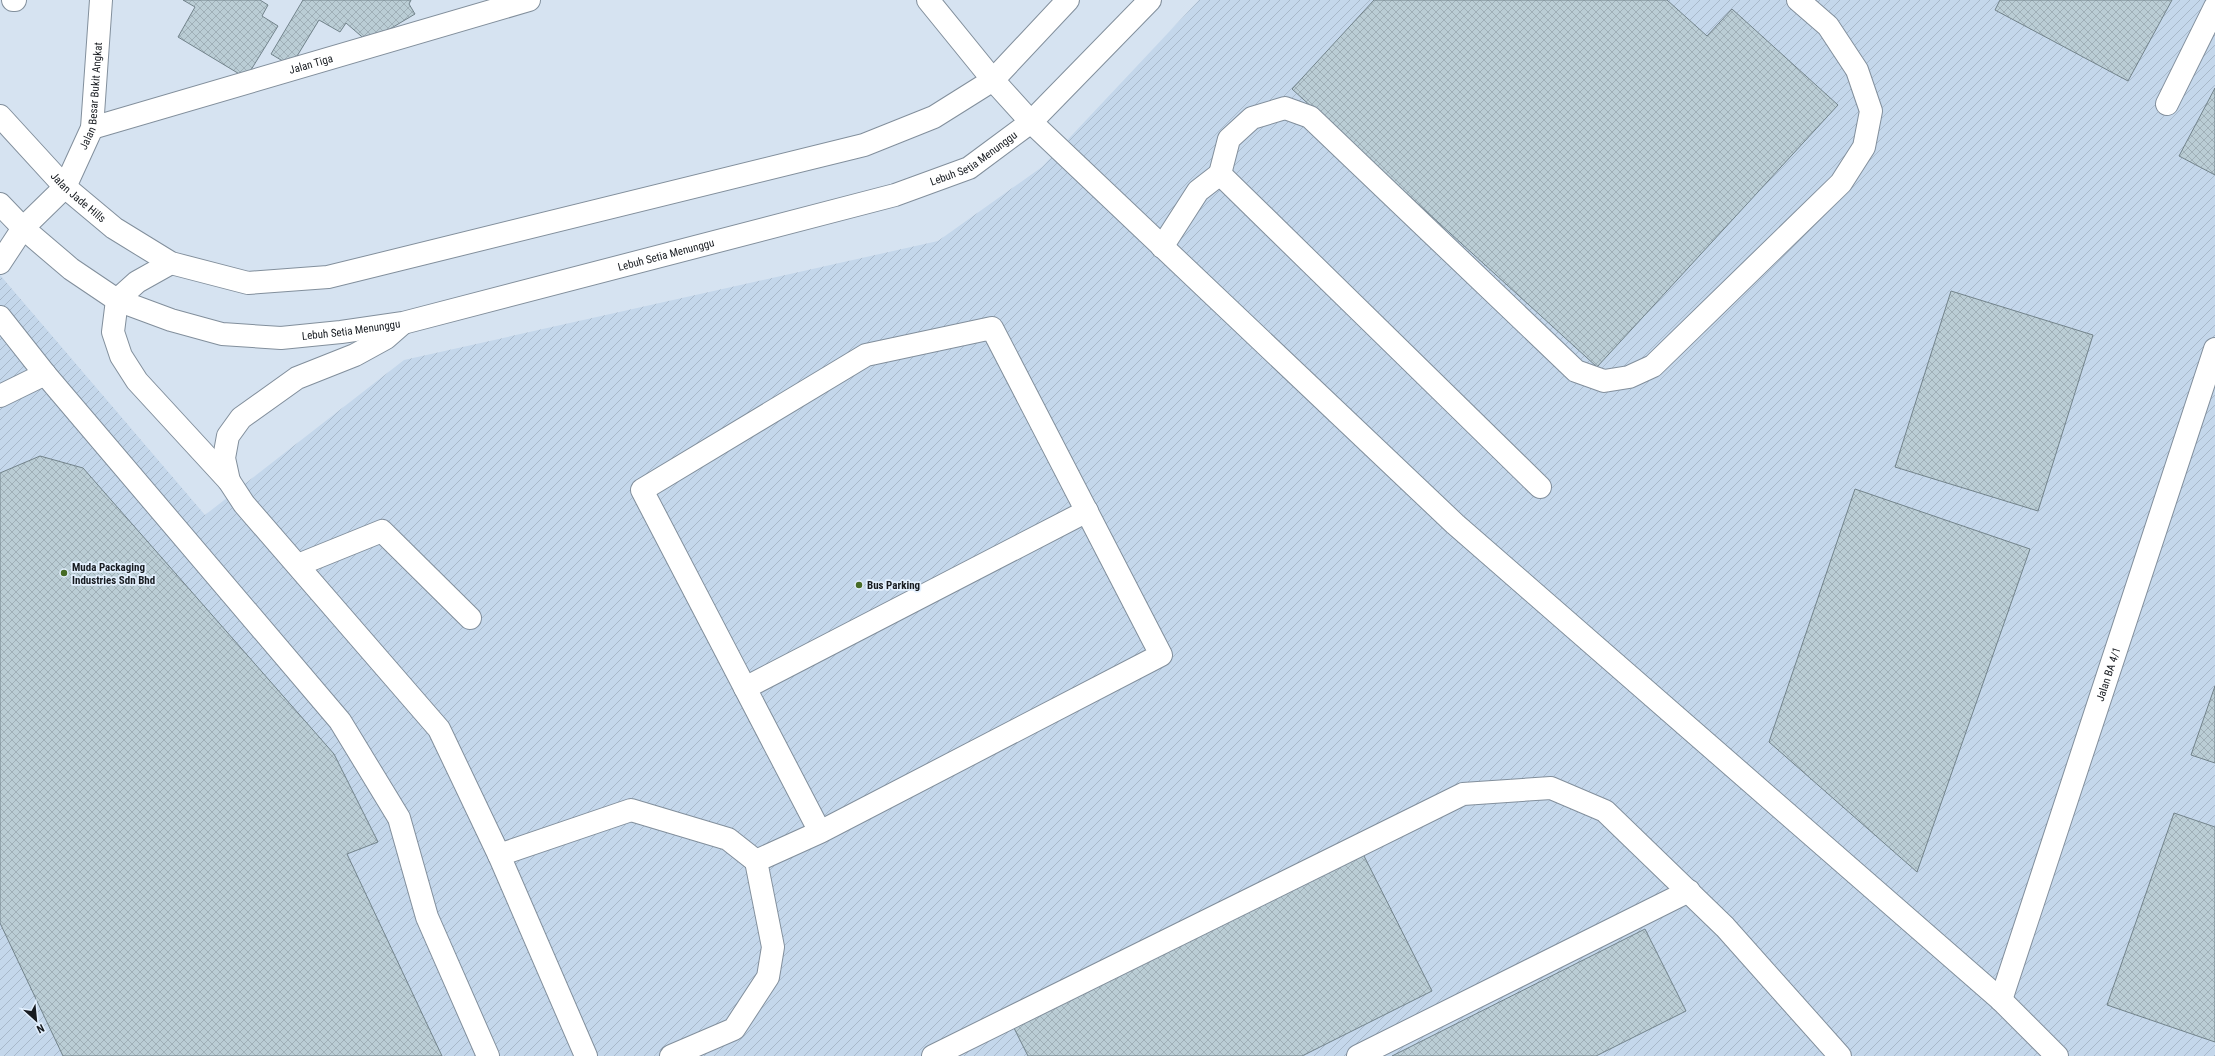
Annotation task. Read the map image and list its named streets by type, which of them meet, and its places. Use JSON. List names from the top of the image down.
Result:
{
  "streets": {
    "street": [
      "Jalan Tiga",
      "Jalan Besar Bukit Angkat",
      "Lebuh Setia Menunggu",
      "Jalan Jade Hills",
      "Jalan BA 4/1"
    ]
  },
  "crossings": [
    ["Jalan Tiga", "Jalan Besar Bukit Angkat"],
    ["Jalan Besar Bukit Angkat", "Jalan Jade Hills"]
  ],
  "places": ["Muda Packaging Industries Sdn Bhd", "Bus Parking"],
  "north": "bottom right"
}
